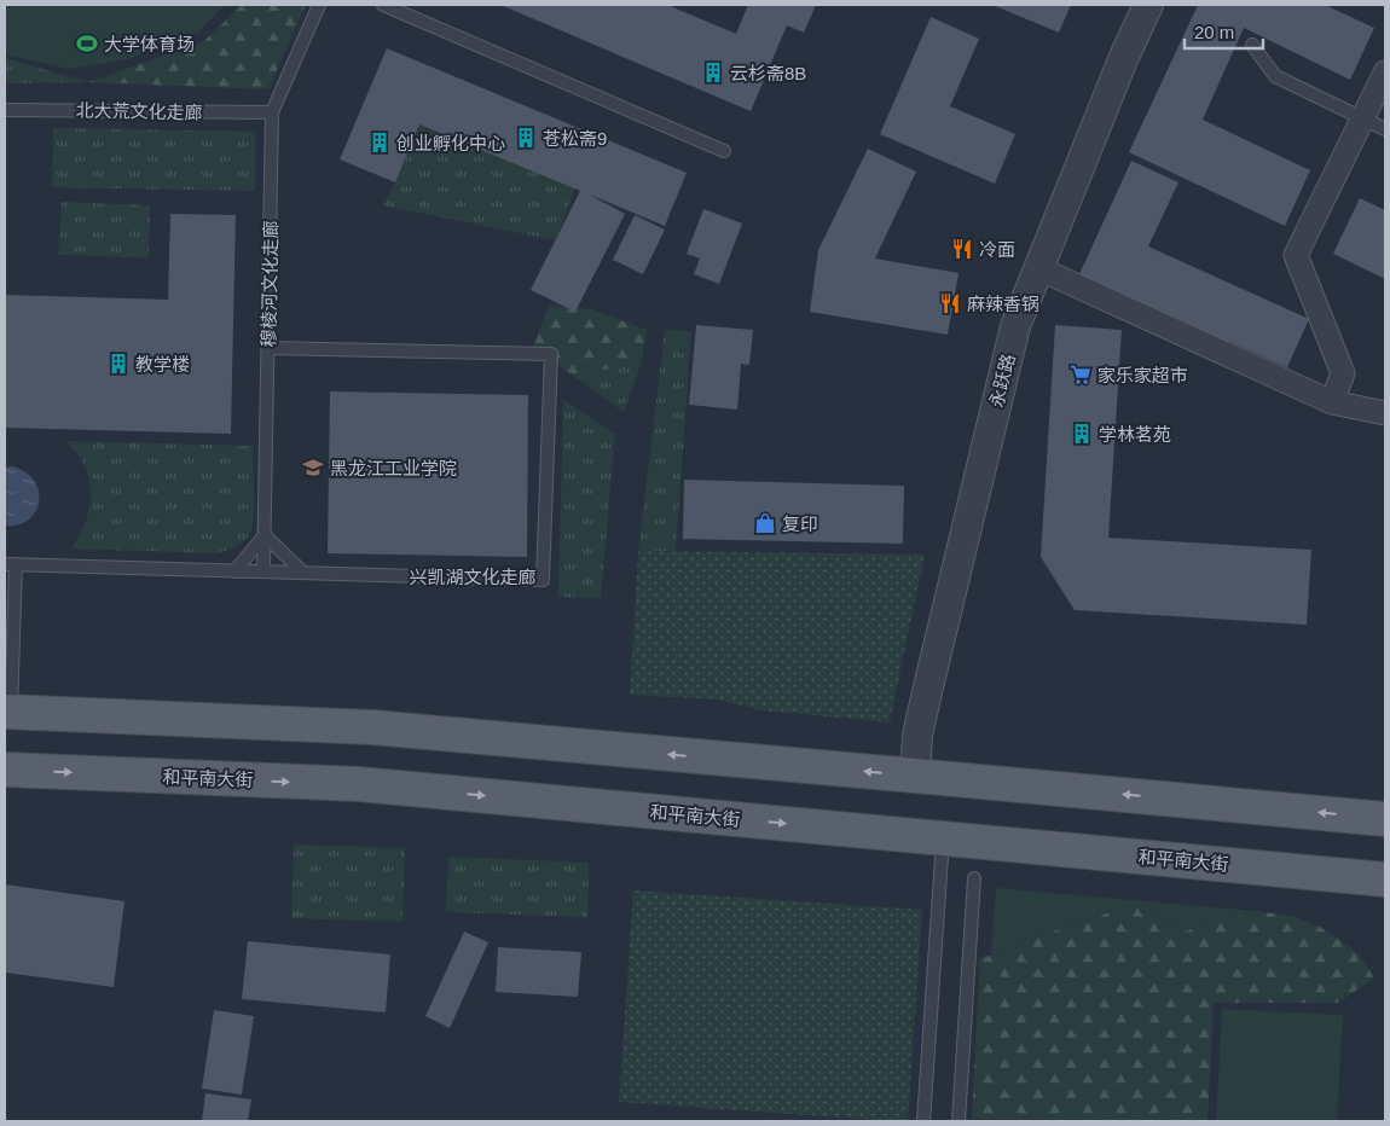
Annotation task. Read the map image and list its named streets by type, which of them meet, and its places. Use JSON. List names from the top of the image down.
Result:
{
  "streets": {
    "main road": ["和平南大街"],
    "street": ["永跃路"],
    "lane": ["北大荒文化走廊", "穆棱河文化走廊", "兴凯湖文化走廊"]
  },
  "crossings": [
    ["北大荒文化走廊", "穆棱河文化走廊"],
    ["穆棱河文化走廊", "兴凯湖文化走廊"]
  ],
  "places": {
    "sports": ["大学体育场"],
    "building": [
      "云杉斋8B",
      "苍松斋9",
      "创业孵化中心",
      "教学楼",
      "学林茗苑"
    ],
    "restaurant": ["冷面", "麻辣香锅"],
    "supermarket": ["家乐家超市"],
    "school or university": ["黑龙江工业学院"],
    "shop": ["复印"]
  },
  "scale_bar": "20 m"
}
